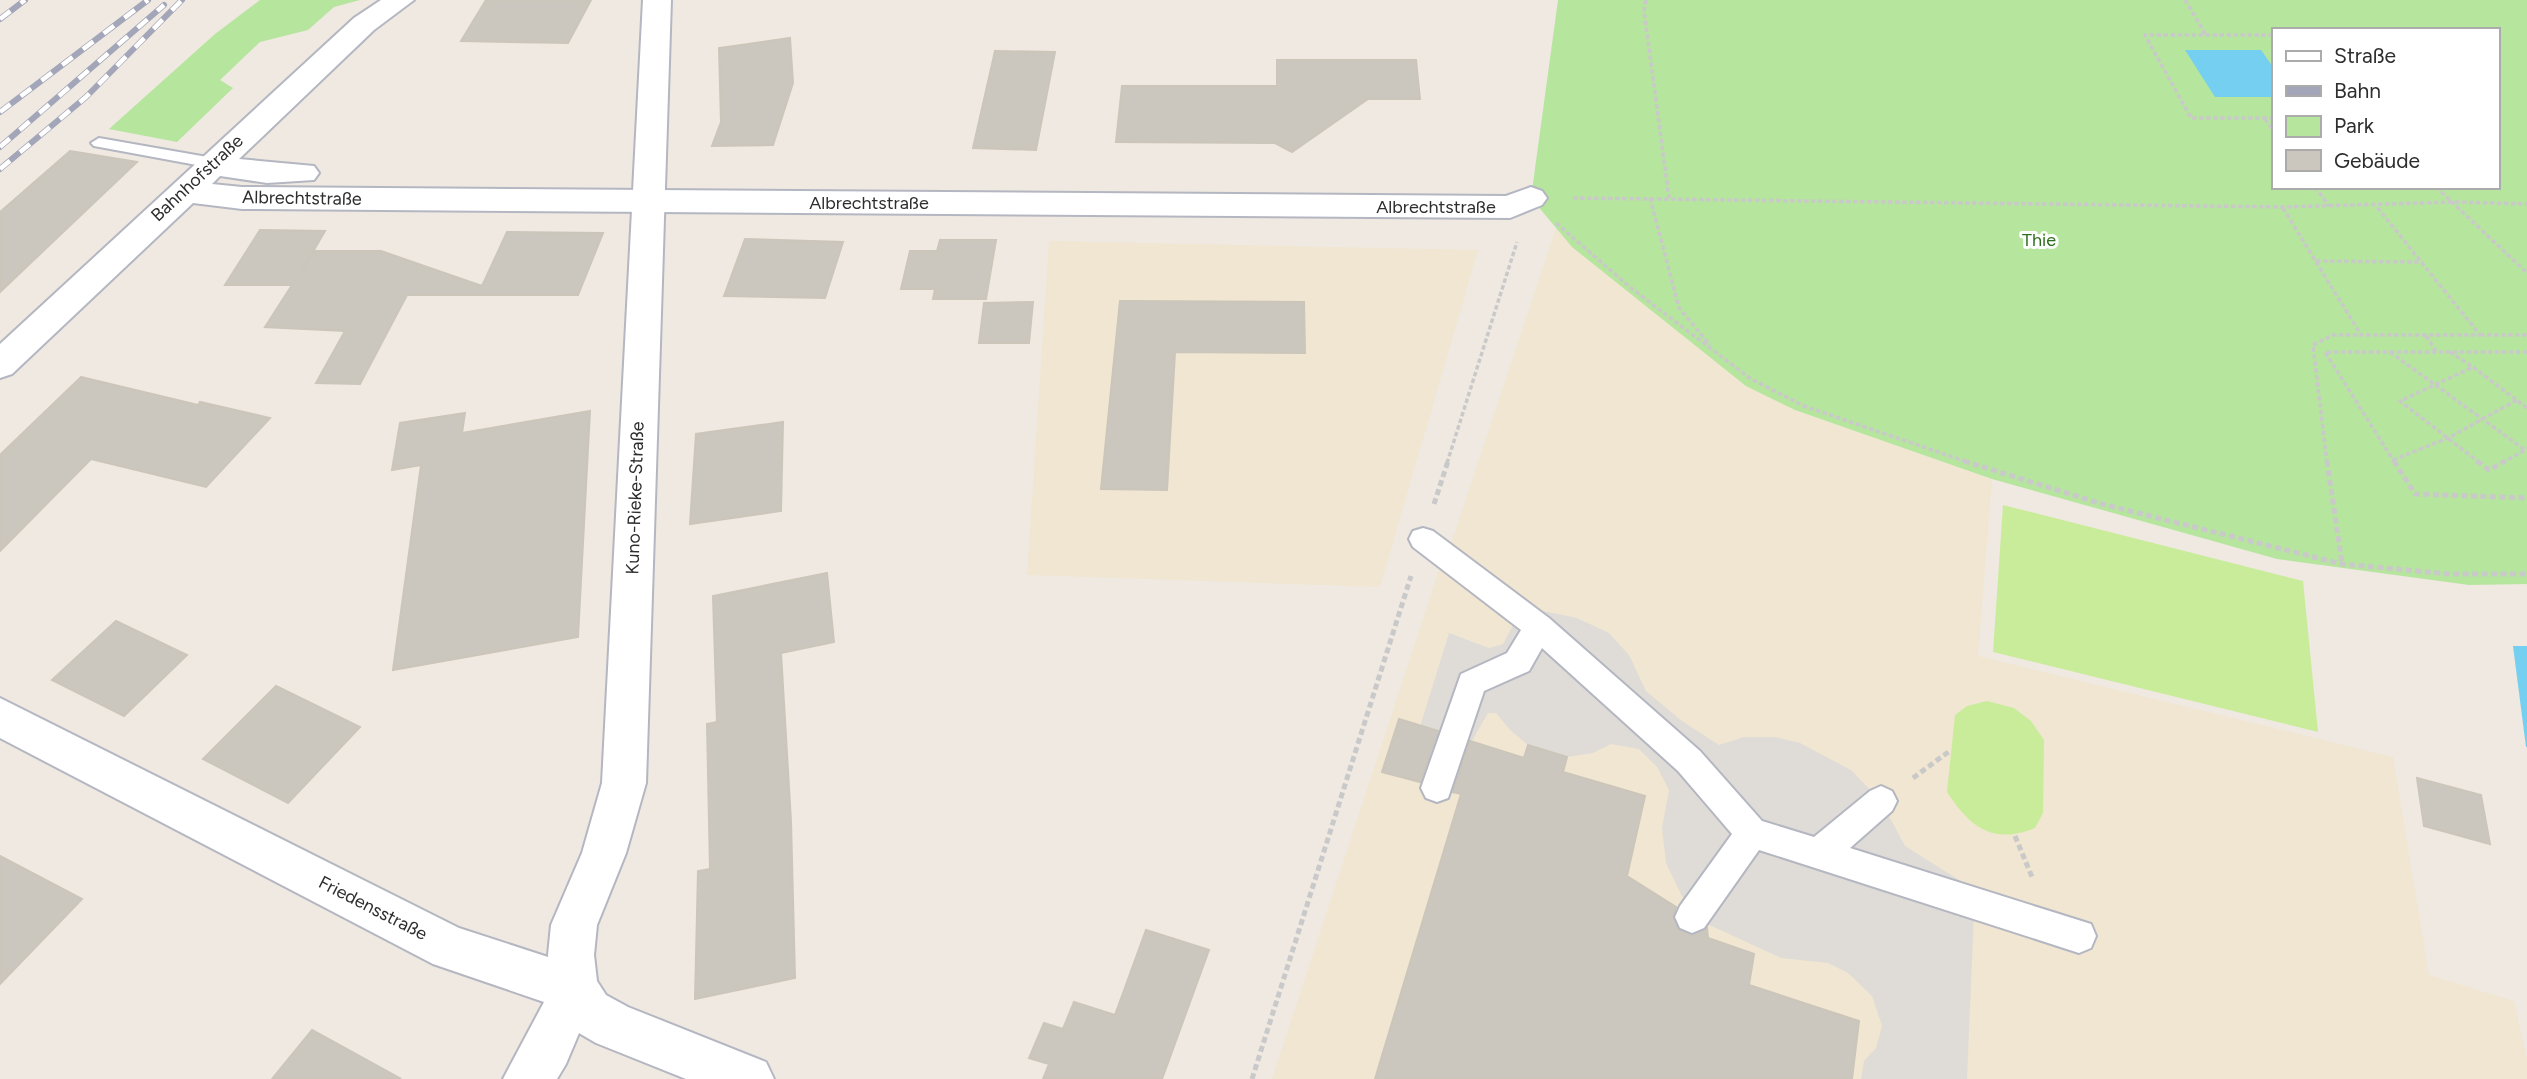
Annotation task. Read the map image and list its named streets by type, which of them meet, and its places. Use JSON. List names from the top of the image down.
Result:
{
  "streets": {
    "street": [
      "Bahnhofstraße",
      "Albrechtstraße",
      "Kuno-Rieke-Straße",
      "Friedensstraße"
    ]
  },
  "crossings": [
    ["Bahnhofstraße", "Albrechtstraße"],
    ["Albrechtstraße", "Kuno-Rieke-Straße"],
    ["Kuno-Rieke-Straße", "Friedensstraße"]
  ],
  "parks": ["Thie"],
  "legend": [
    "Straße",
    "Bahn",
    "Park",
    "Gebäude"
  ]
}
